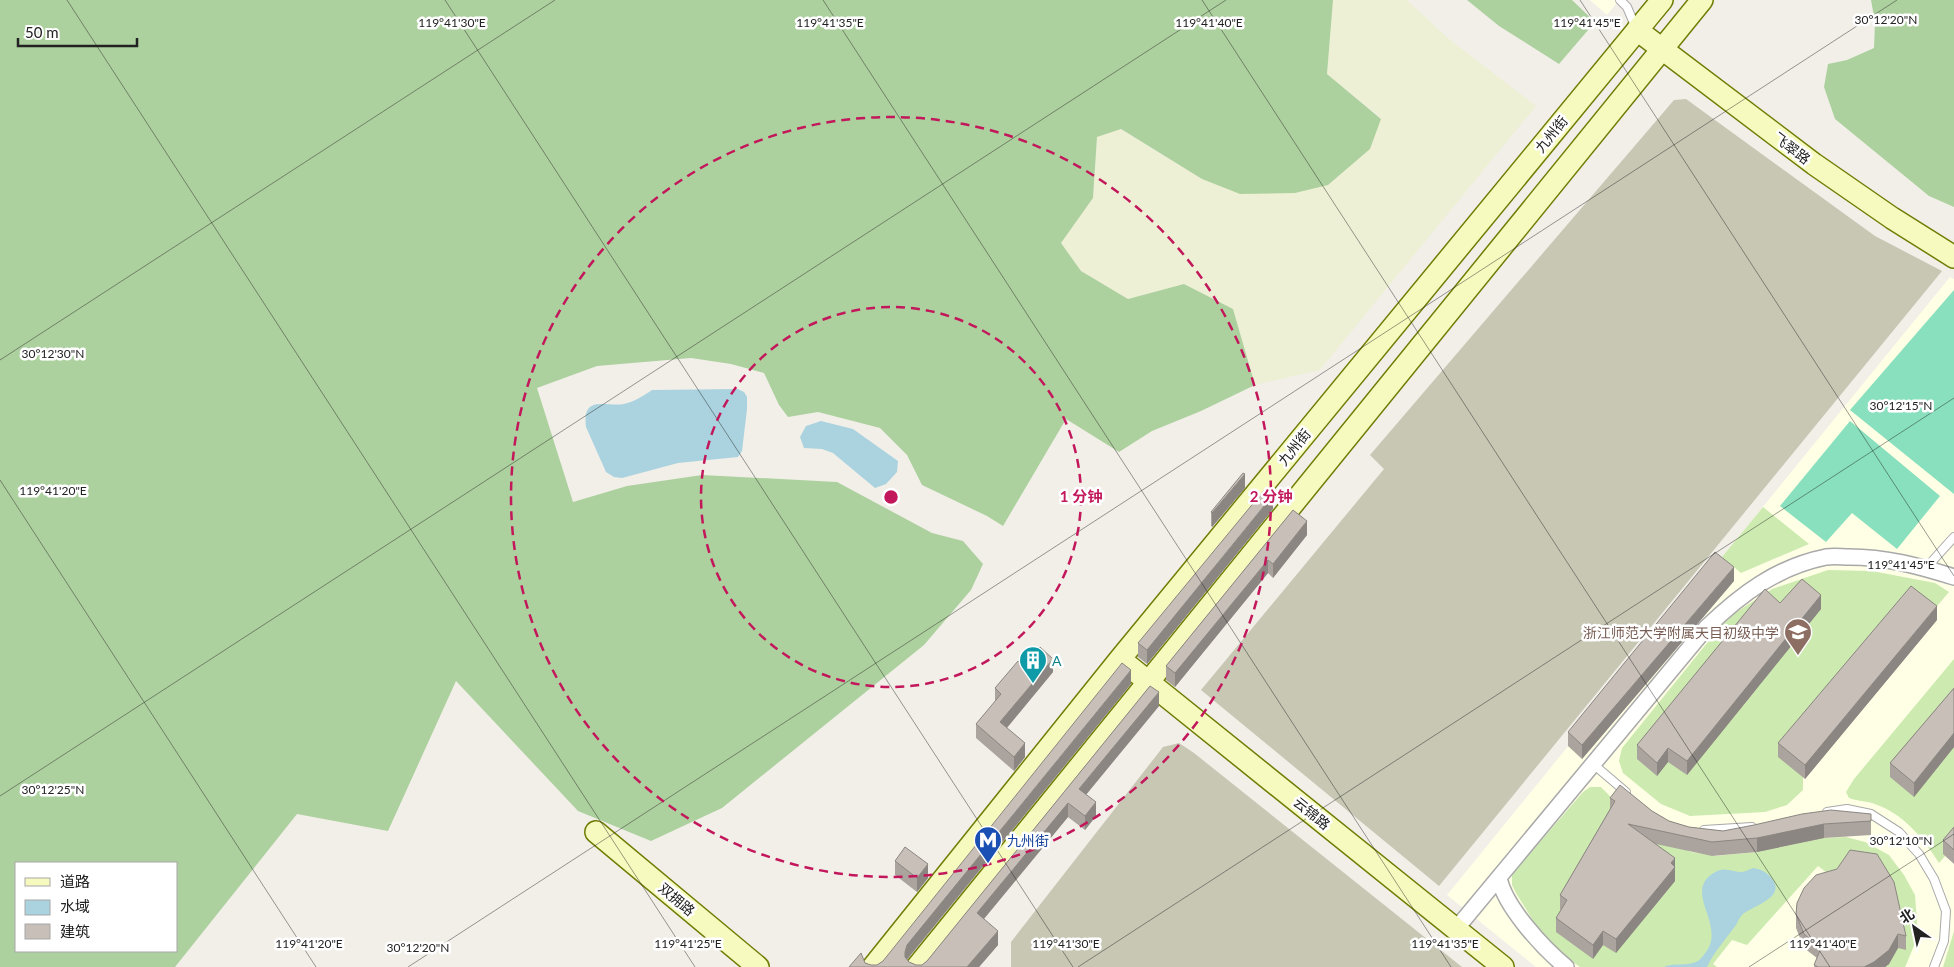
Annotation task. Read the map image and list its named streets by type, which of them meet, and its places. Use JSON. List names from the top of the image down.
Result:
{
  "streets": {
    "main road": [
      "九州街",
      "飞翠路",
      "云锦路",
      "双拥路"
    ]
  },
  "crossings": [
    ["九州街", "飞翠路"],
    ["九州街", "云锦路"]
  ],
  "places": {
    "school or university": ["浙江师范大学附属天目初级中学"],
    "building": ["A"],
    "metro station": ["九州街"]
  },
  "legend": ["道路", "水域", "建筑"],
  "scale_bar": "50 m",
  "north": "top left",
  "coordinates": [
    "30°12'20\"N",
    "119°41'30\"E",
    "119°41'35\"E",
    "119°41'40\"E",
    "119°41'45\"E",
    "30°12'30\"N",
    "30°12'15\"N",
    "119°41'20\"E",
    "30°12'25\"N",
    "30°12'10\"N",
    "119°41'25\"E"
  ],
  "rings": ["1 分钟", "2 分钟"]
}
